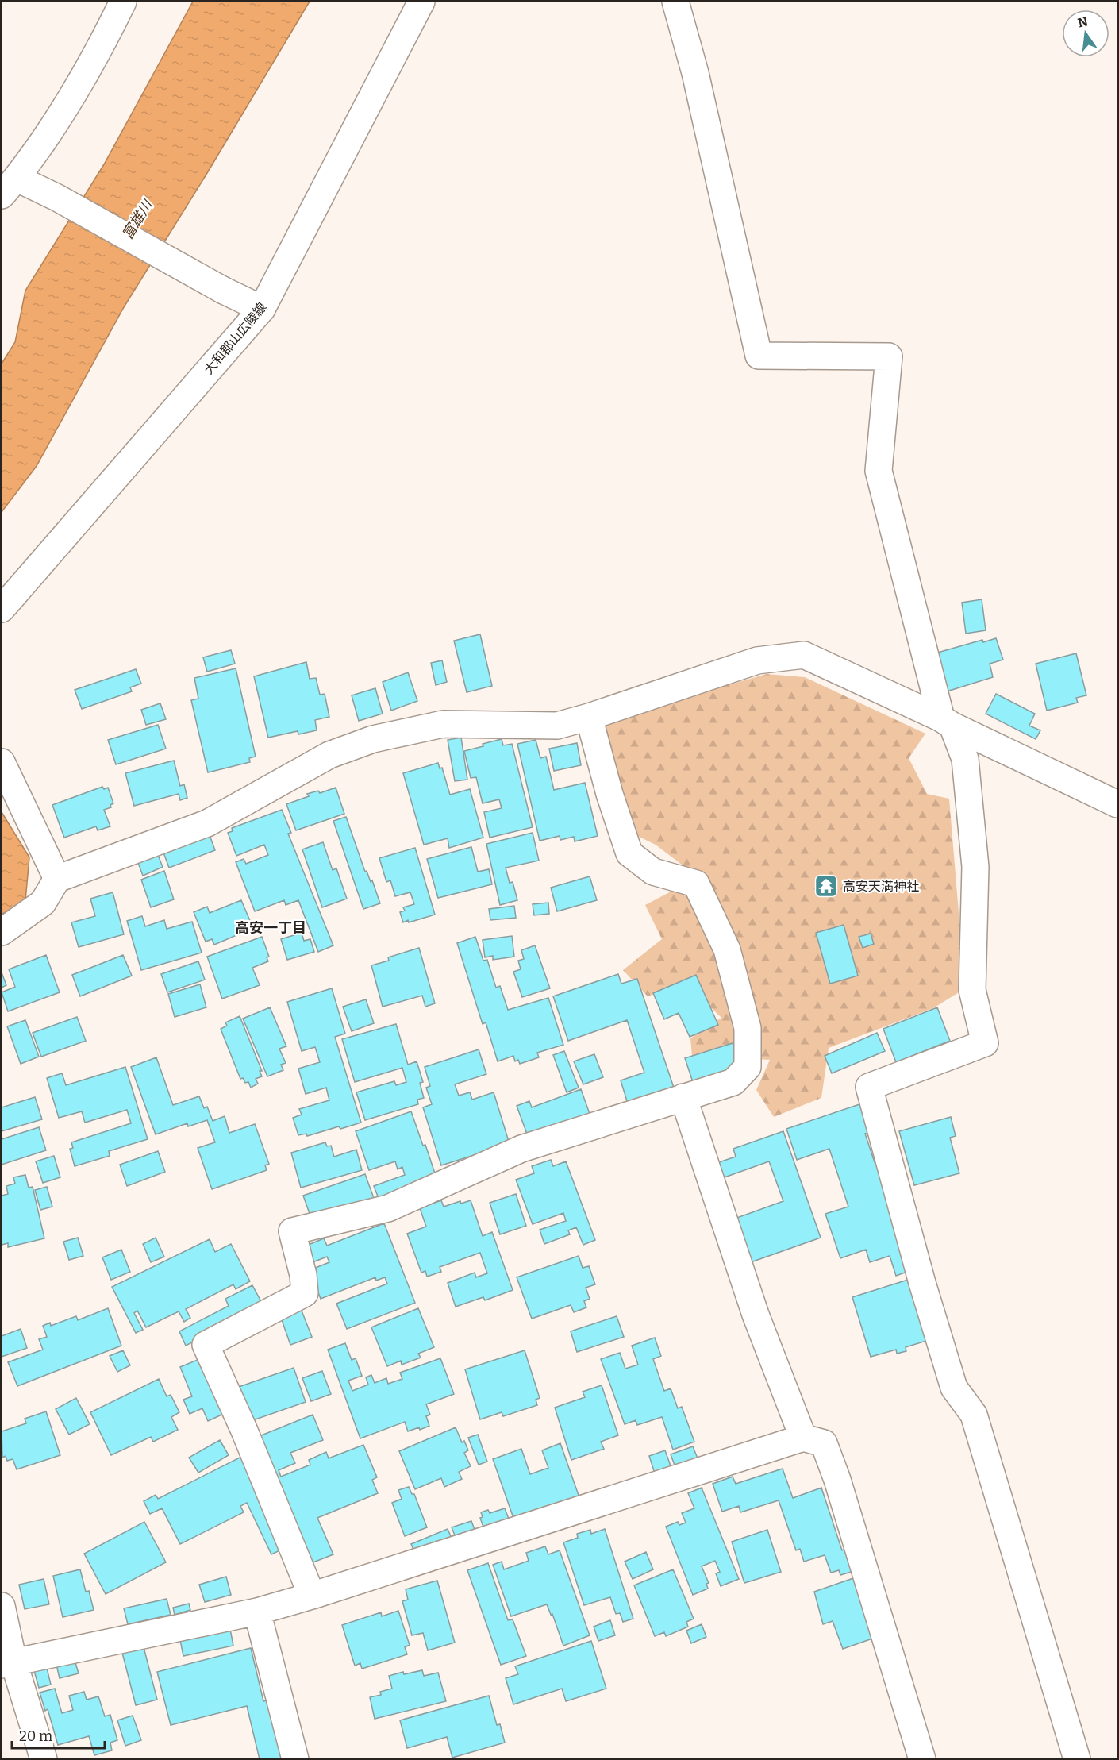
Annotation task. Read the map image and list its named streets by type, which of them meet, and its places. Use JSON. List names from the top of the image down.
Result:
{
  "streets": {
    "street": ["大和郡山広陵線"]
  },
  "districts": ["高安一丁目"],
  "water": ["富雄川"],
  "places": {
    "temple": ["高安天満神社"]
  },
  "scale_bar": "20 m",
  "north": "top"
}
